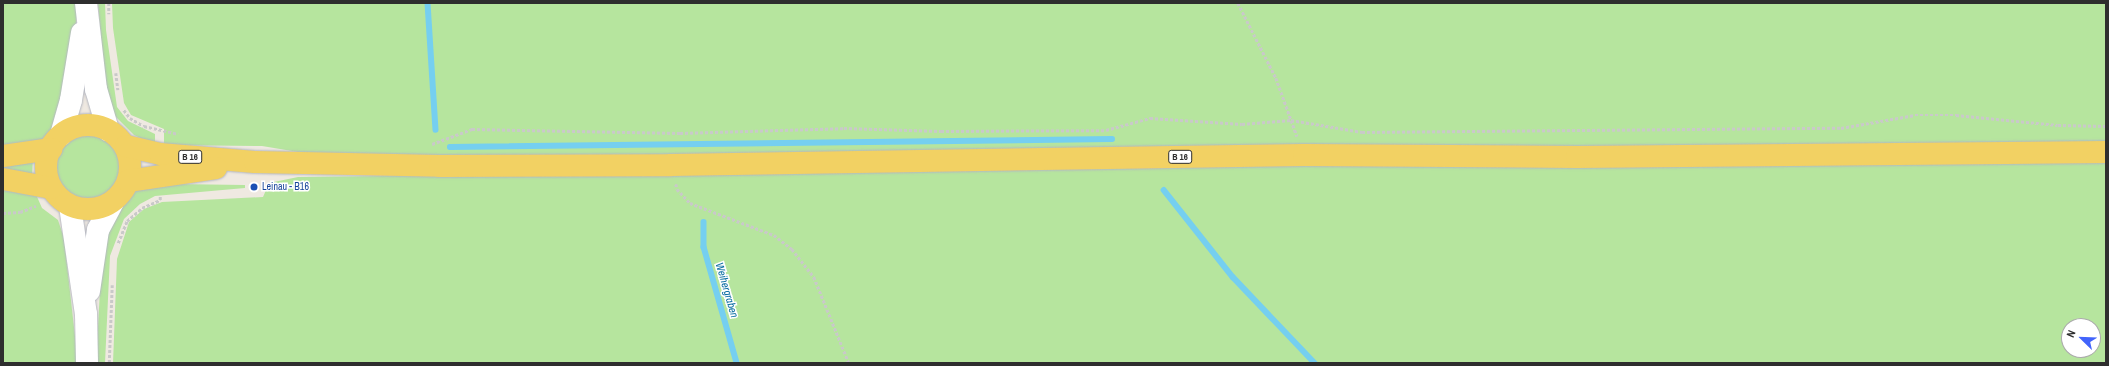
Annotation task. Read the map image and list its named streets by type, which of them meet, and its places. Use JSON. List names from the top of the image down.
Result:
{
  "streets": {
    "main road": ["B 16"]
  },
  "water": ["Weihergraben"],
  "places": ["Leinau - B16"],
  "north": "top left"
}
